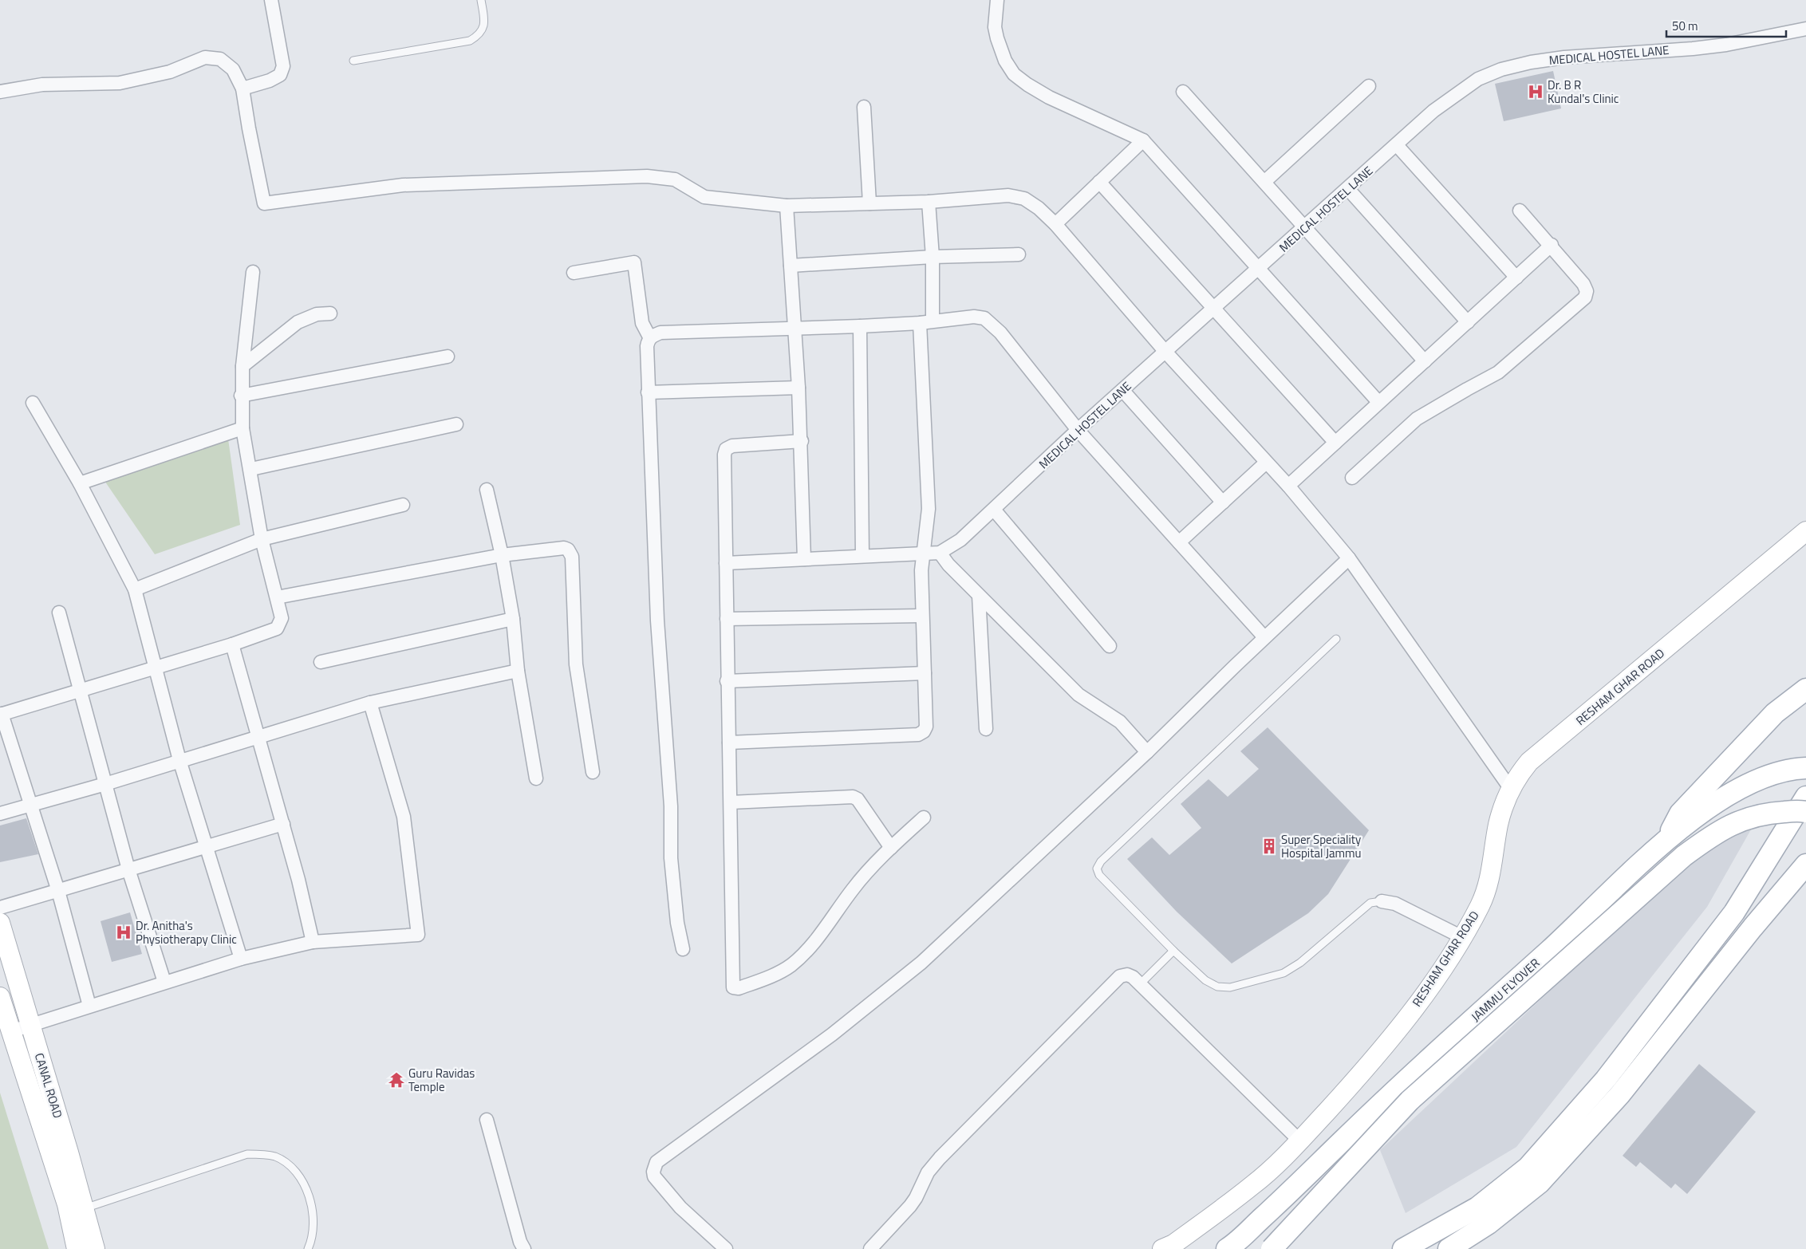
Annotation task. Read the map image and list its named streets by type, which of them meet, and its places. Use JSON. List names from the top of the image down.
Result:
{
  "streets": {
    "main road": ["JAMMU FLYOVER"],
    "street": ["MEDICAL HOSTEL LANE", "RESHAM GHAR ROAD", "CANAL ROAD"]
  },
  "places": {
    "hospital": ["Dr. B R Kundal's Clinic", "Dr. Anitha's Physiotherapy Clinic"],
    "building": ["Super Speciality Hospital Jammu"],
    "temple": ["Guru Ravidas Temple"]
  },
  "scale_bar": "50 m"
}
